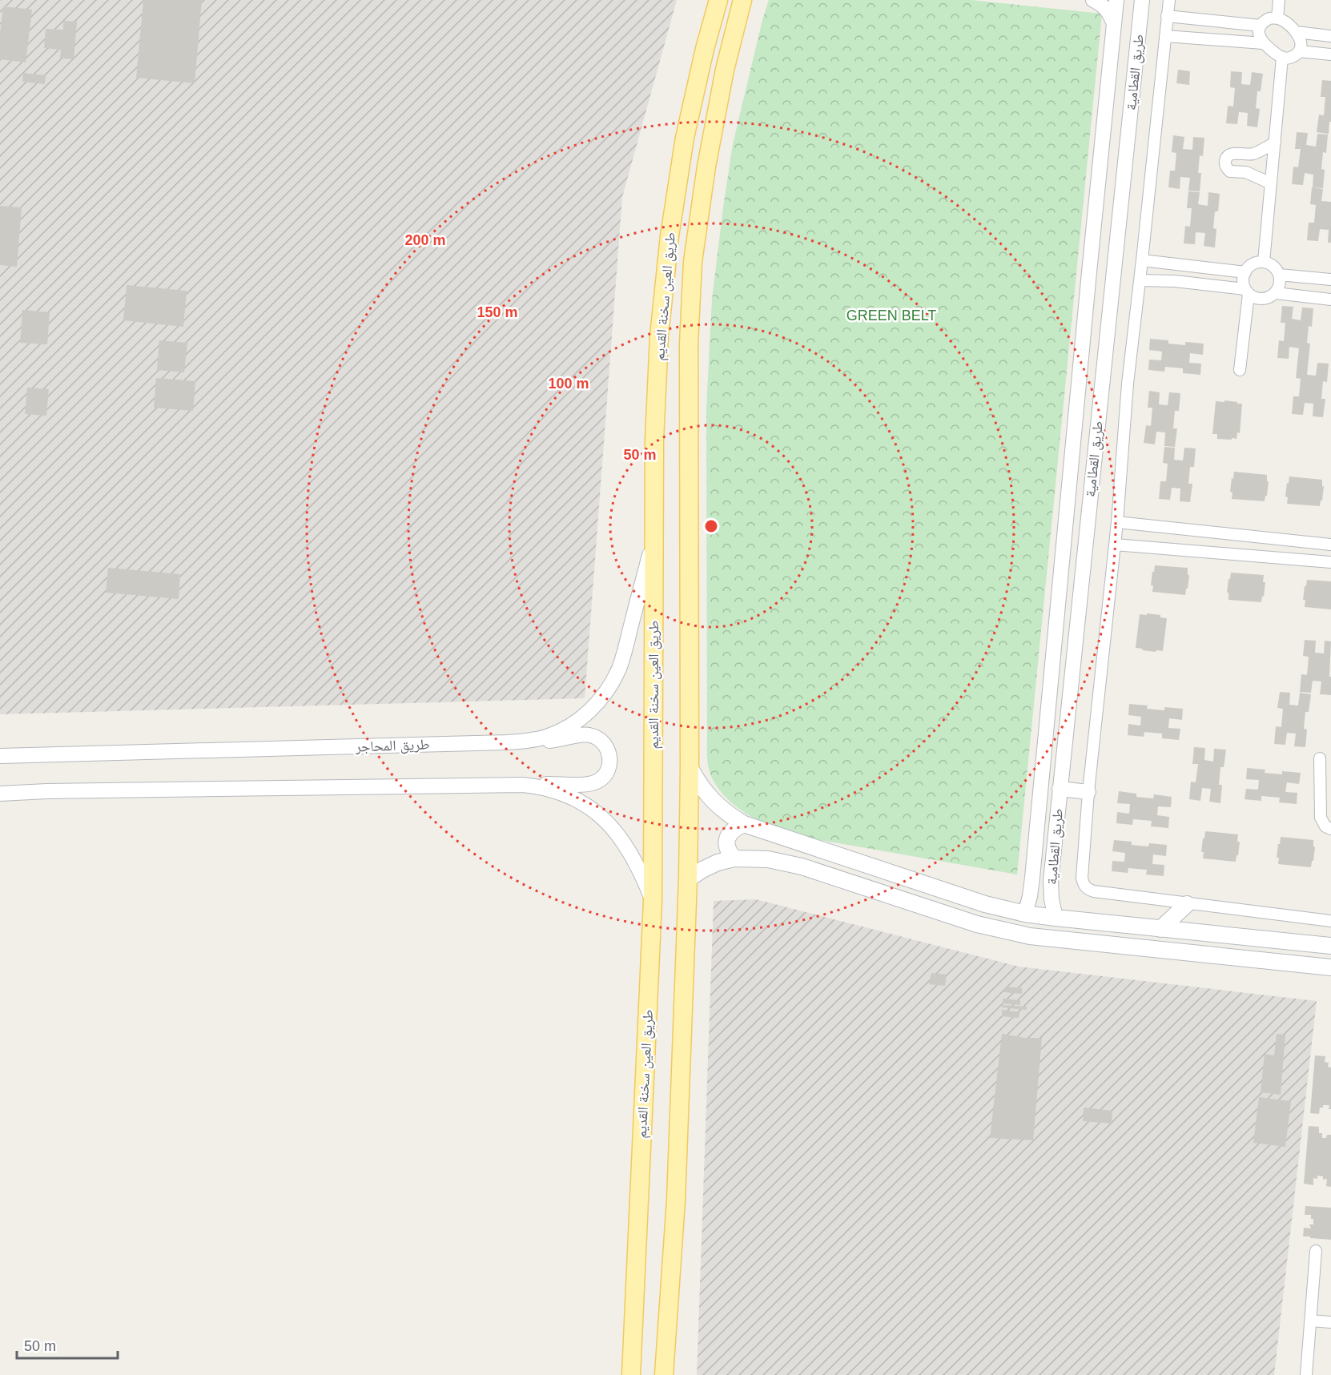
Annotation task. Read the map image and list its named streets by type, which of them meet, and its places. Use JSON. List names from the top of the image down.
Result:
{
  "streets": {
    "main road": ["طريق العين سخنة القديم"],
    "street": ["طريق القطامية", "طريق المحاجر"]
  },
  "crossings": [
    ["طريق العين سخنة القديم", "طريق المحاجر"]
  ],
  "parks": ["GREEN BELT"],
  "scale_bar": "50 m",
  "rings": [
    "200 m",
    "150 m",
    "100 m",
    "50 m"
  ]
}
